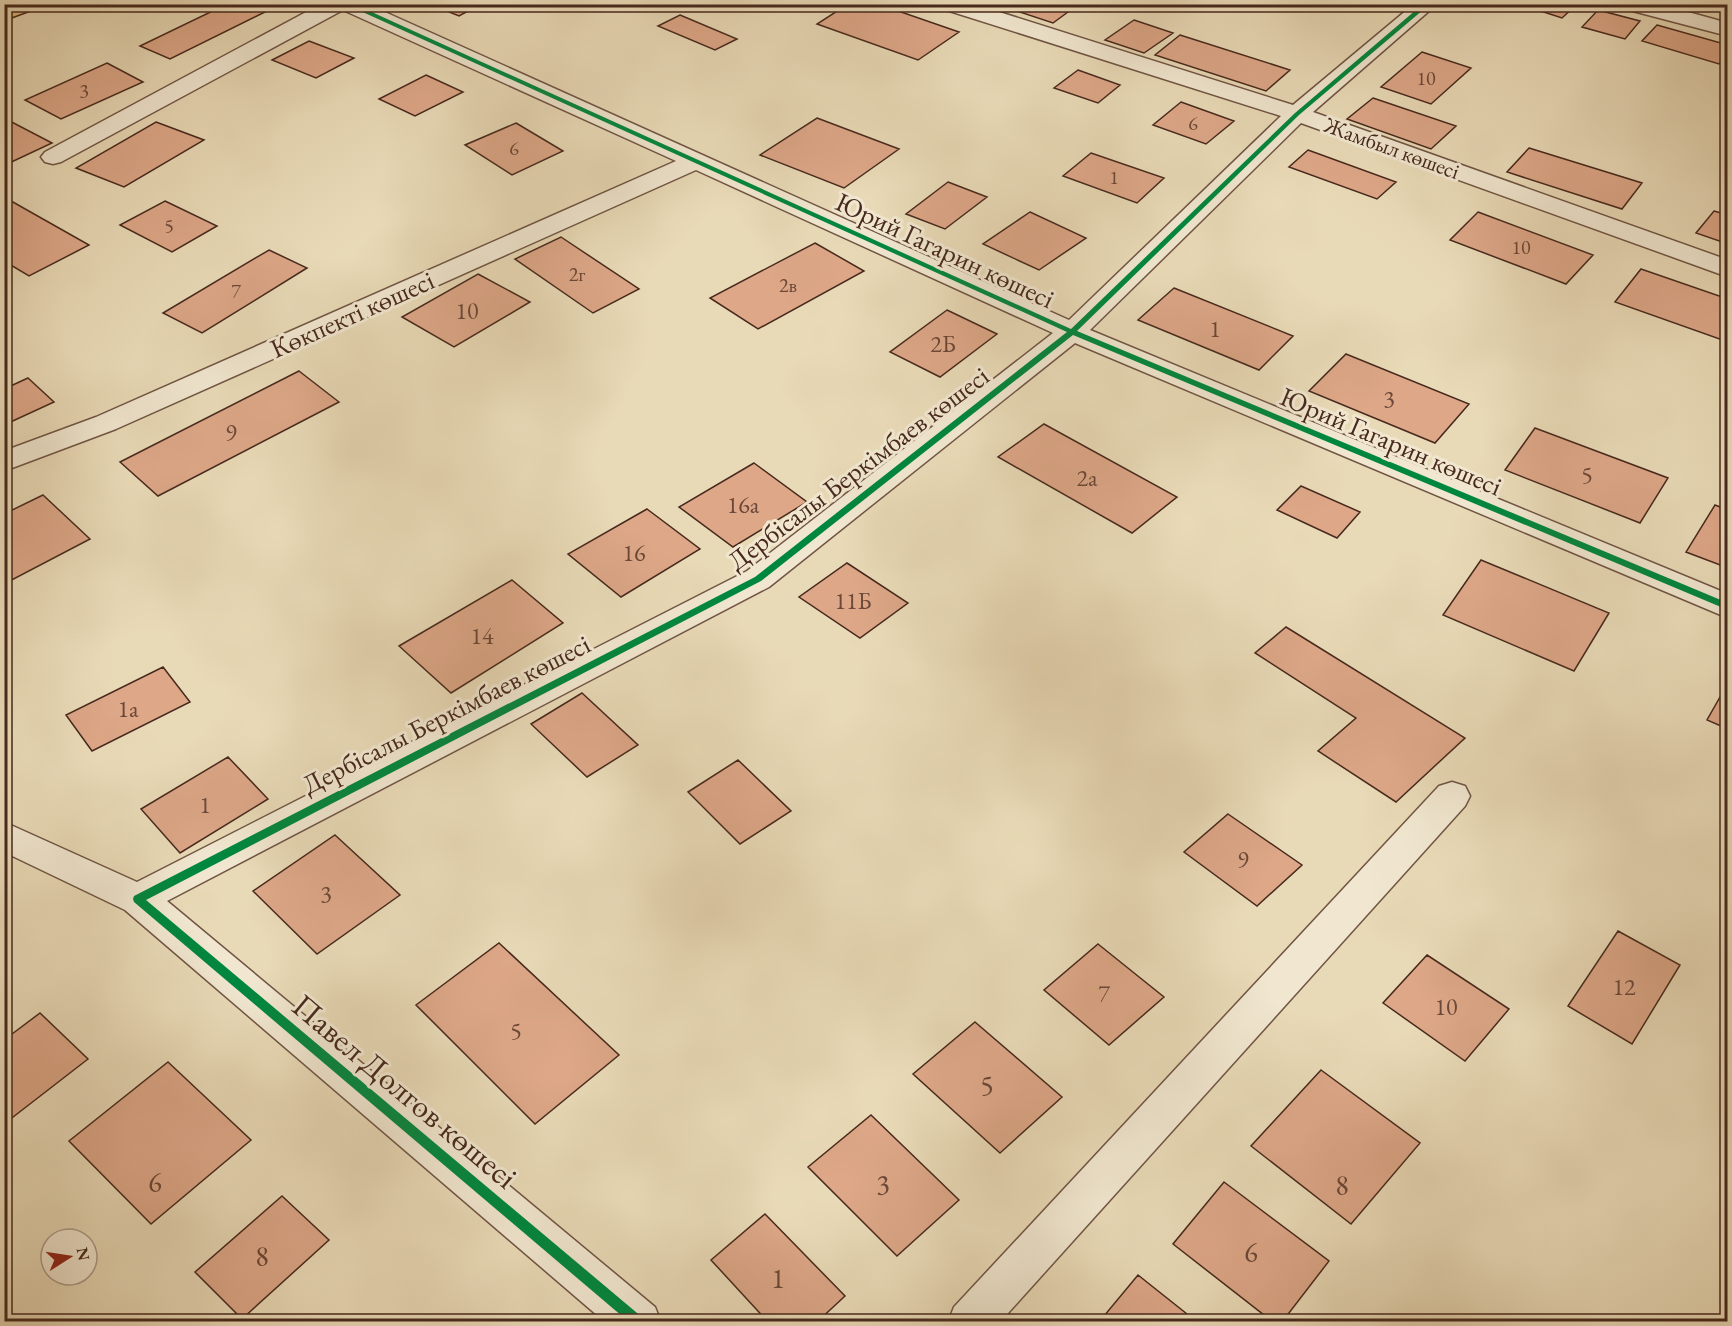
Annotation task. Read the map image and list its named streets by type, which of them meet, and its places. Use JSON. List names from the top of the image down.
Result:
{
  "streets": {
    "street": [
      "Жамбыл көшесі",
      "Юрий Гагарин көшесі",
      "Көкпекті көшесі",
      "Дербісалы Беркімбаев көшесі",
      "Павел Долгов көшесі"
    ]
  },
  "crossings": [
    ["Жамбыл көшесі", "Дербісалы Беркімбаев көшесі"],
    ["Юрий Гагарин көшесі", "Көкпекті көшесі"],
    ["Юрий Гагарин көшесі", "Дербісалы Беркімбаев көшесі"],
    ["Дербісалы Беркімбаев көшесі", "Павел Долгов көшесі"]
  ],
  "house_numbers": [
    "10",
    "3",
    "6",
    "6",
    "1",
    "5",
    "10",
    "2г",
    "2в",
    "7",
    "10",
    "1",
    "2Б",
    "3",
    "9",
    "5",
    "2а",
    "16а",
    "16",
    "11Б",
    "14",
    "1а",
    "1",
    "9",
    "3",
    "12",
    "7",
    "10",
    "5",
    "5",
    "6",
    "3",
    "8",
    "6",
    "8",
    "1"
  ],
  "north": "right"
}
